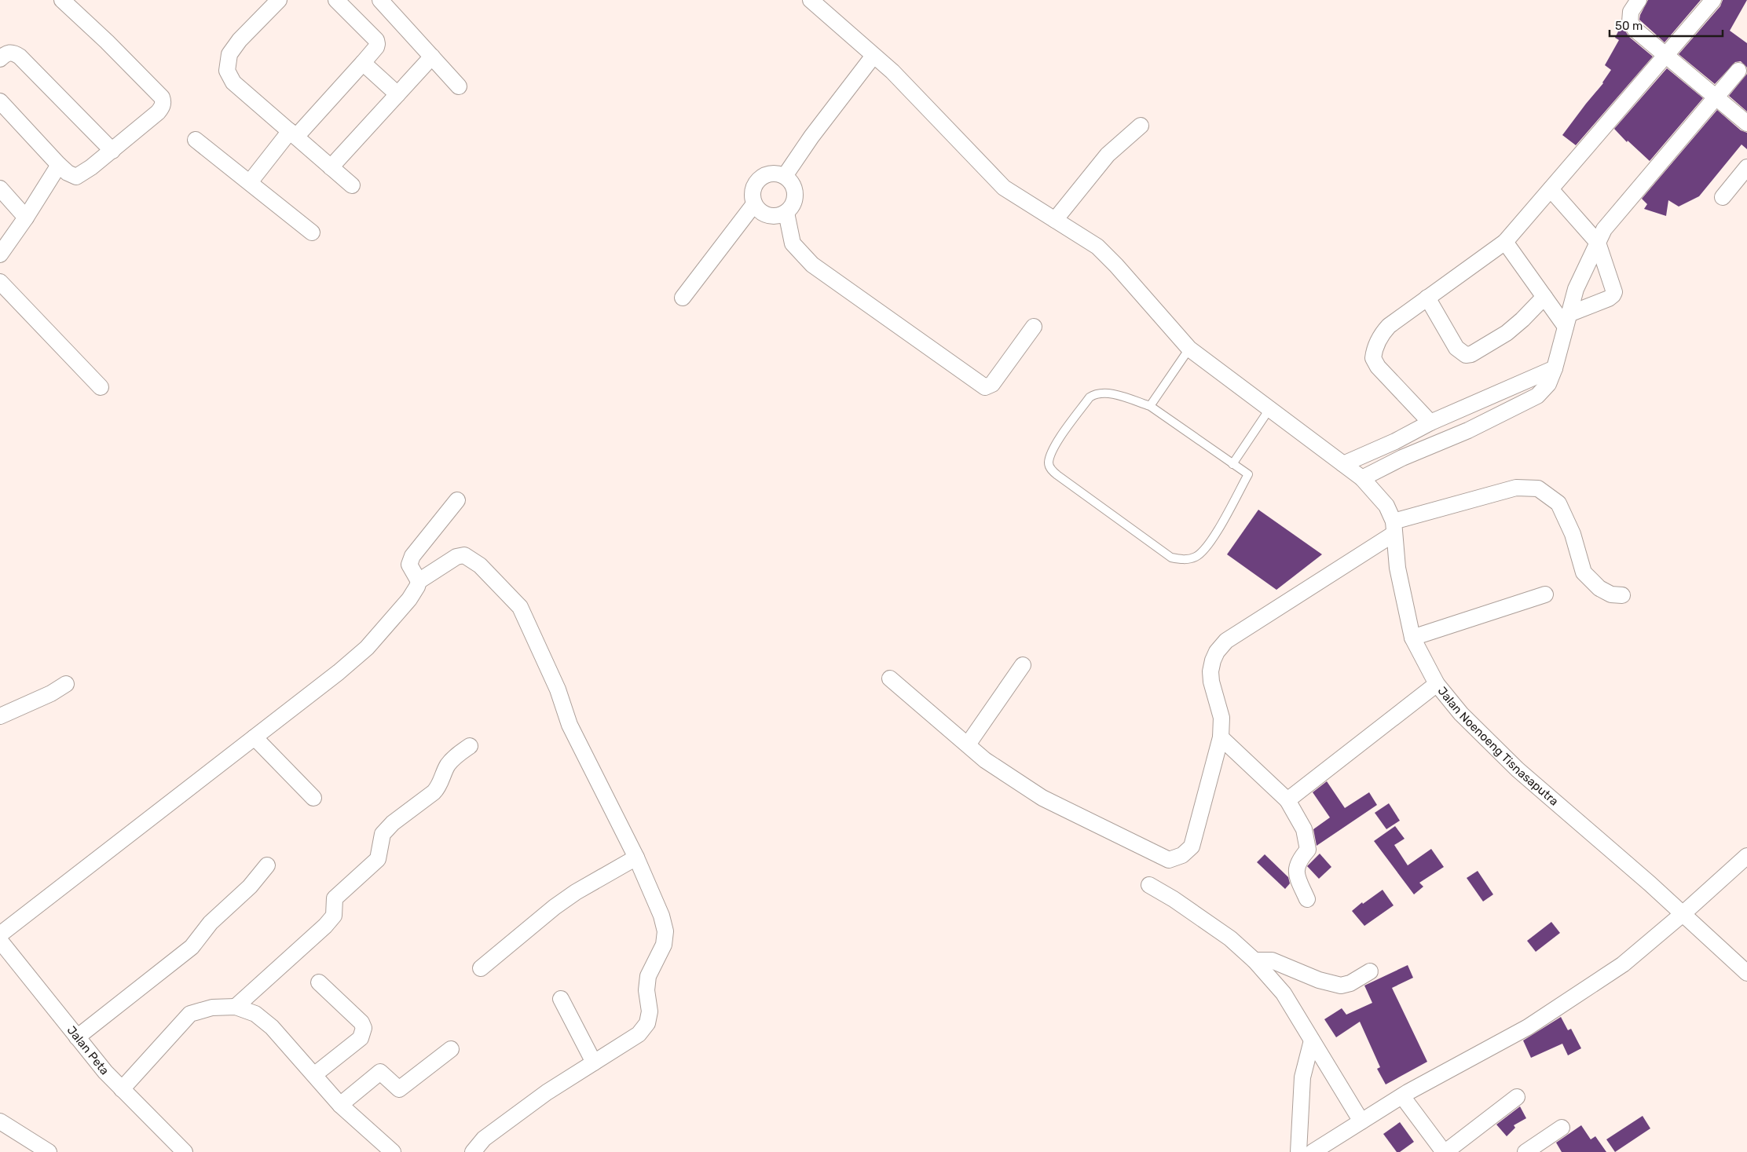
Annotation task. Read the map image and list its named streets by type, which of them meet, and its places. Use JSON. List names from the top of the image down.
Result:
{
  "streets": {
    "street": ["Jalan Noenoeng Tisnasaputra", "Jalan Peta"]
  },
  "scale_bar": "50 m"
}
